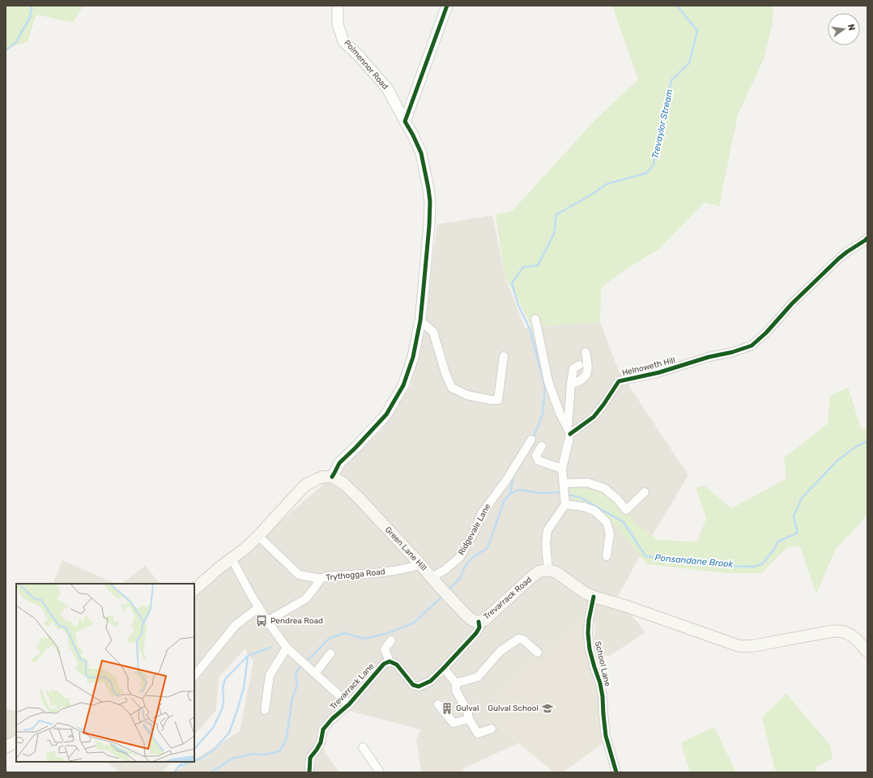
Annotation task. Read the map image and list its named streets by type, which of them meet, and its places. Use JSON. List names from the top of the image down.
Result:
{
  "streets": {
    "main road": ["Green Lane Hill", "Trevarrack Road"],
    "street": [
      "Polmennor Road",
      "Helnoweth Hill",
      "Ridgevale Lane",
      "Trythogga Road",
      "School Lane",
      "Trevarrack Lane"
    ]
  },
  "crossings": [
    ["Polmennor Road", "Green Lane Hill"],
    ["Ridgevale Lane", "Green Lane Hill"],
    ["Green Lane Hill", "Trythogga Road"],
    ["Green Lane Hill", "Trevarrack Road"]
  ],
  "water": ["Trevaylor Stream", "Ponsandane Brook"],
  "places": {
    "bus stop": ["Pendrea Road"],
    "building": ["Gulval"],
    "school or university": ["Gulval School"]
  },
  "north": "right"
}
